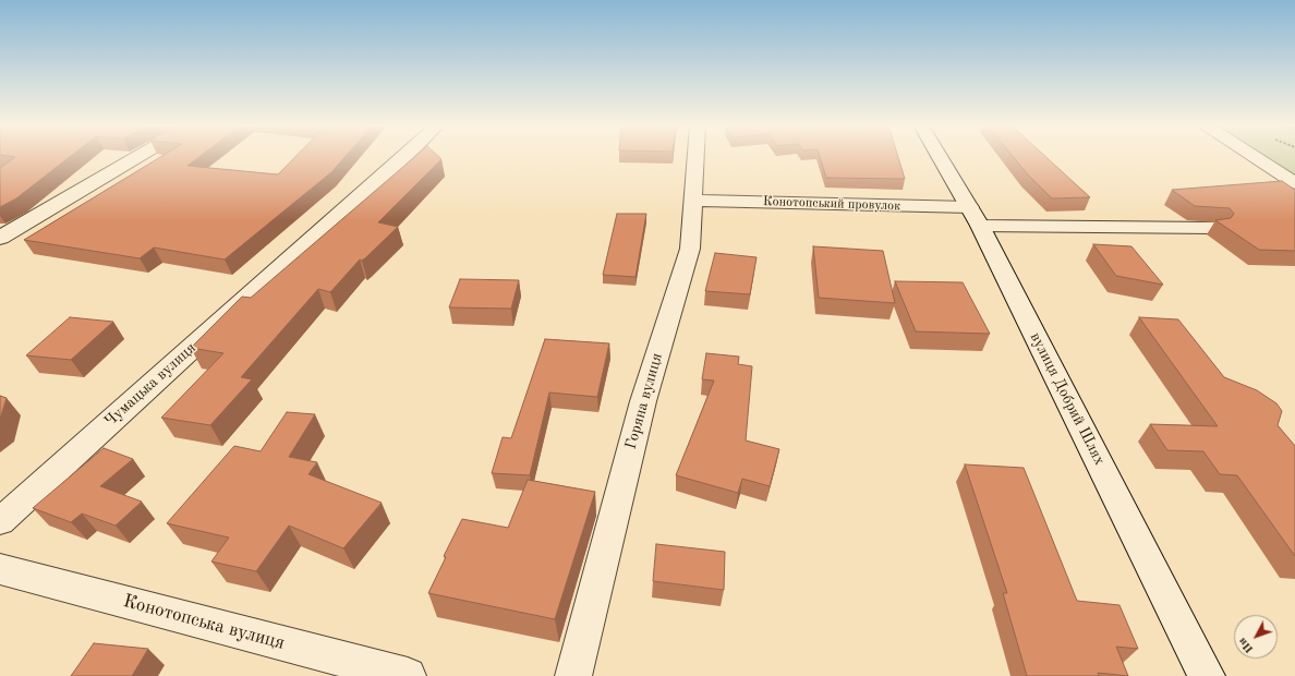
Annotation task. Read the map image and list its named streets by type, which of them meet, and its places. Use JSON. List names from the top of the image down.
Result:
{
  "streets": {
    "street": [
      "Конотопський провулок",
      "Чумацька вулиця",
      "вулиця Добрий Шлях",
      "Горяна вулиця",
      "Конотопська вулиця"
    ]
  },
  "crossings": [
    ["Конотопський провулок", "вулиця Добрий Шлях"],
    ["Конотопський провулок", "Горяна вулиця"]
  ],
  "north": "bottom left"
}
